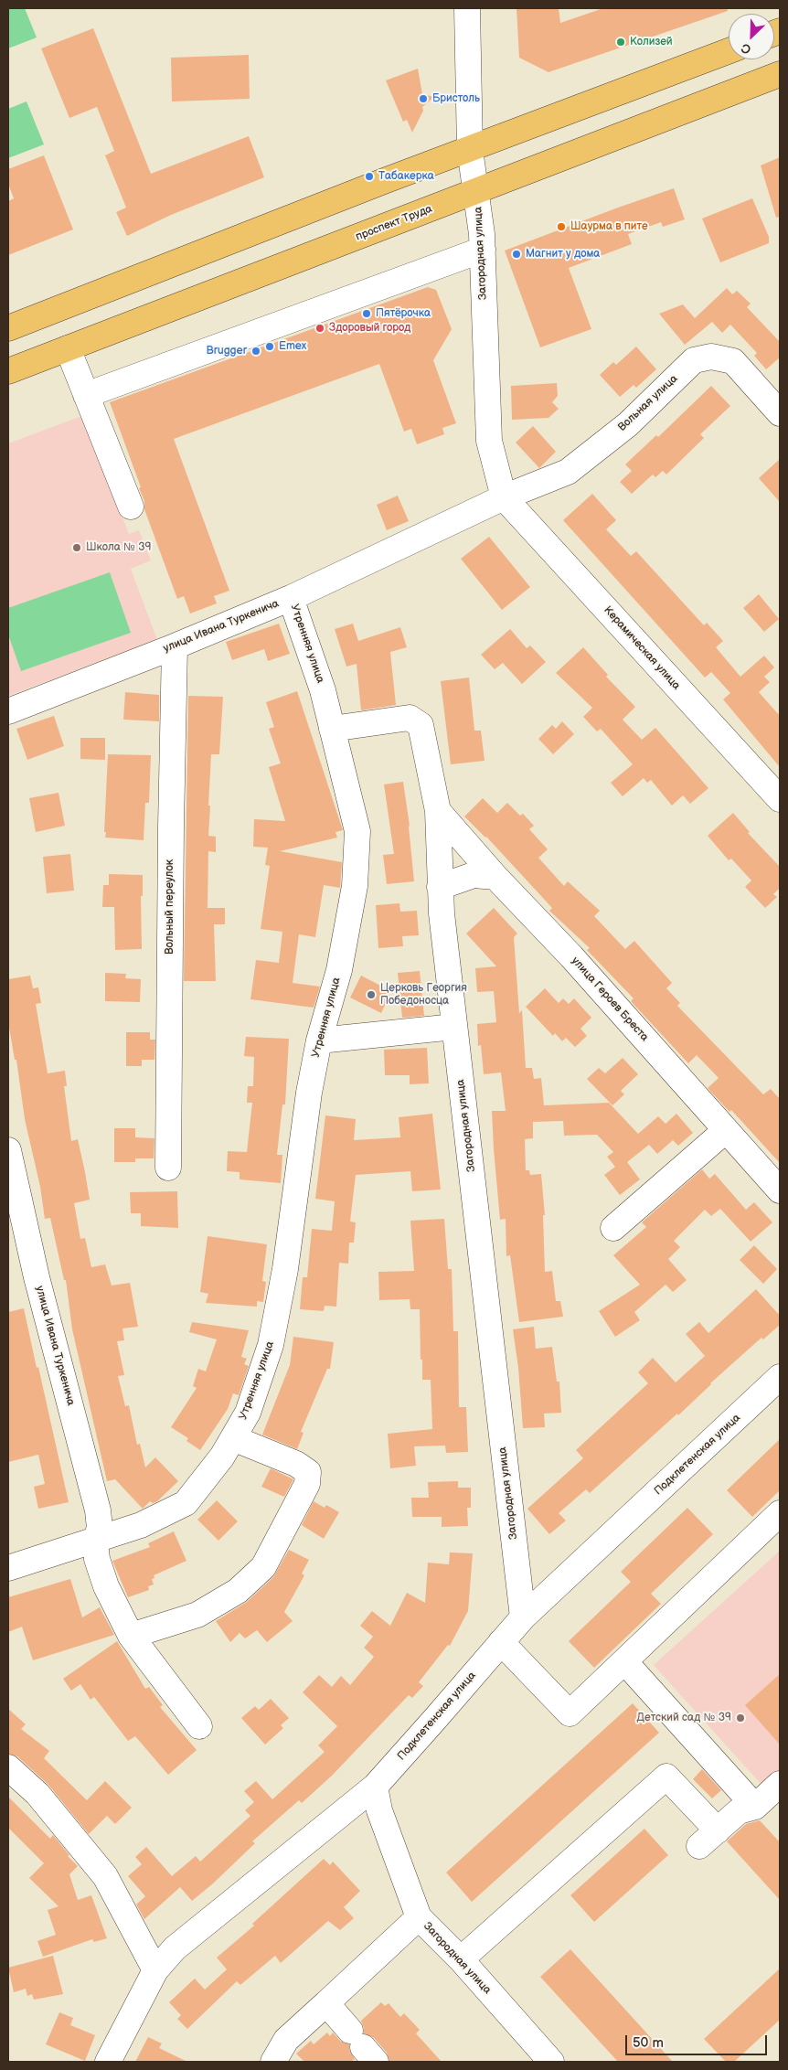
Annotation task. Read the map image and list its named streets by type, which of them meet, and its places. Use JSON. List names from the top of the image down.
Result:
{
  "streets": {
    "main road": ["проспект Труда"],
    "street": [
      "Загородная улица",
      "Вольная улица",
      "улица Ивана Туркенича",
      "Утренняя улица",
      "Керамическая улица",
      "Вольный переулок",
      "улица Героев Бреста",
      "Подклетенская улица"
    ]
  },
  "crossings": [
    ["проспект Труда", "Загородная улица"],
    ["Загородная улица", "Вольная улица"],
    ["Загородная улица", "улица Ивана Туркенича"],
    ["Загородная улица", "Утренняя улица"],
    ["Загородная улица", "Керамическая улица"],
    ["Загородная улица", "улица Героев Бреста"],
    ["Загородная улица", "Подклетенская улица"],
    ["Вольная улица", "улица Ивана Туркенича"],
    ["Вольная улица", "Керамическая улица"],
    ["улица Ивана Туркенича", "Утренняя улица"],
    ["улица Ивана Туркенича", "Керамическая улица"],
    ["улица Ивана Туркенича", "Вольный переулок"]
  ],
  "places": [
    "Колизей",
    "Бристоль",
    "Табакерка",
    "Шаурма в пите",
    "Магнит у дома",
    "Пятёрочка",
    "Здоровый город",
    "Emex",
    "Brugger",
    "Школа № 39",
    "Церковь Георгия Победоносца",
    "Детский сад № 39"
  ],
  "scale_bar": "50 m",
  "north": "bottom left"
}
